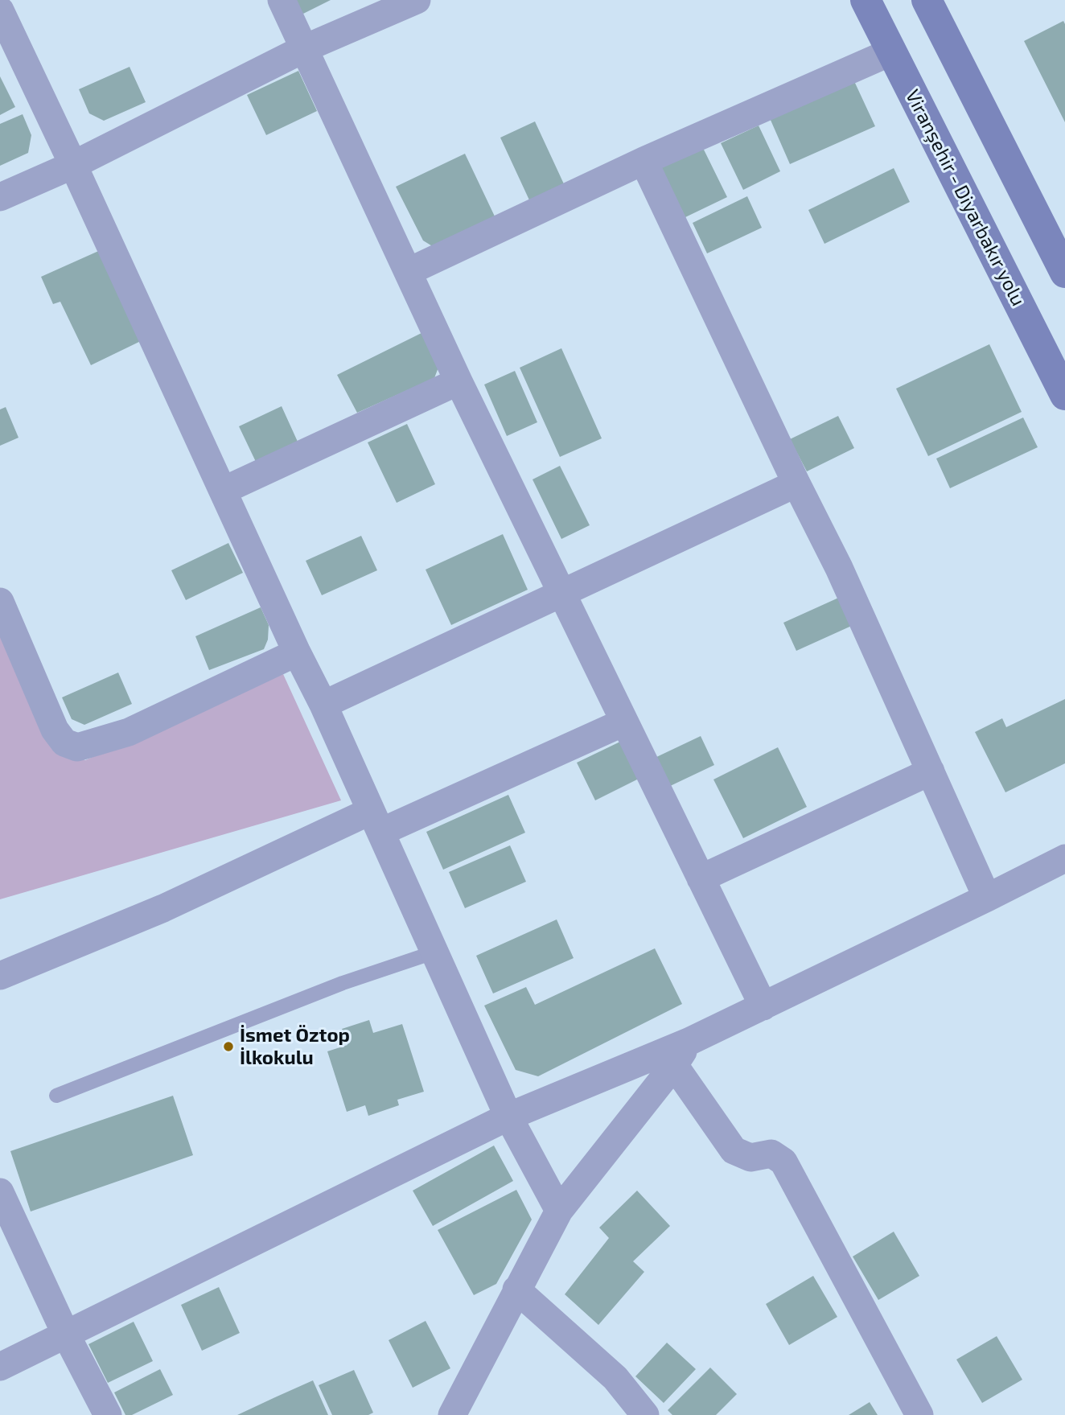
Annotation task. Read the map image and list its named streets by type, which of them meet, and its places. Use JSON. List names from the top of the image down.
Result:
{
  "streets": {
    "main road": ["Viranşehir - Diyarbakır yolu"]
  },
  "places": ["İsmet Öztop İlkokulu"]
}
